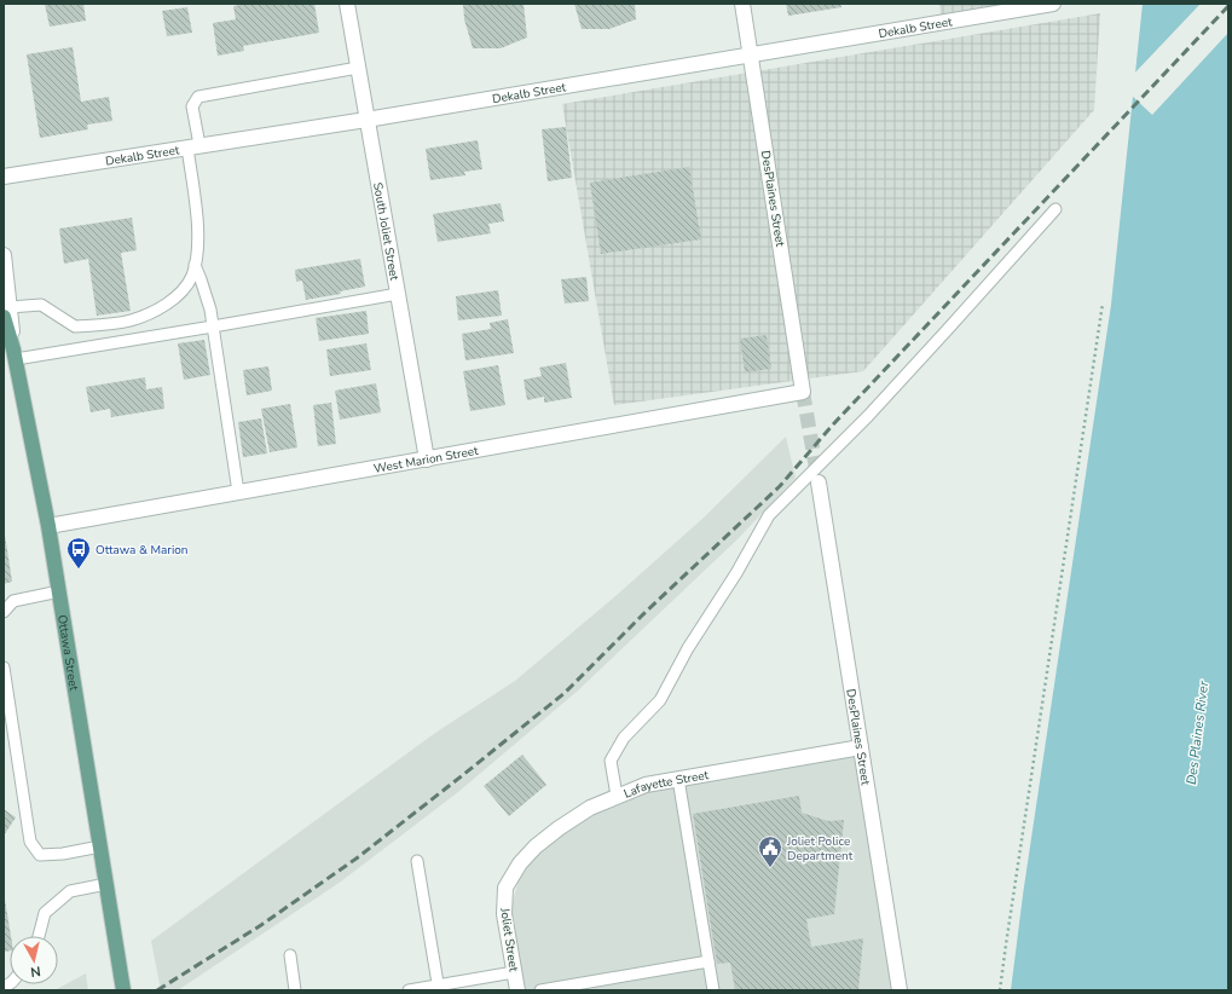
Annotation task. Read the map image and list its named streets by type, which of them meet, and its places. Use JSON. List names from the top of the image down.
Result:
{
  "streets": {
    "main road": ["Ottawa Street"],
    "street": [
      "Dekalb Street",
      "DesPlaines Street",
      "South Joliet Street",
      "West Marion Street",
      "Lafayette Street",
      "Joliet Street"
    ]
  },
  "crossings": [
    ["Dekalb Street", "DesPlaines Street"],
    ["Dekalb Street", "South Joliet Street"],
    ["DesPlaines Street", "West Marion Street"],
    ["DesPlaines Street", "Lafayette Street"],
    ["South Joliet Street", "West Marion Street"],
    ["West Marion Street", "Ottawa Street"],
    ["Lafayette Street", "Joliet Street"]
  ],
  "water": ["Des Plaines River"],
  "places": {
    "bus stop": ["Ottawa & Marion"],
    "public building": ["Joliet Police Department"]
  },
  "north": "bottom"
}
